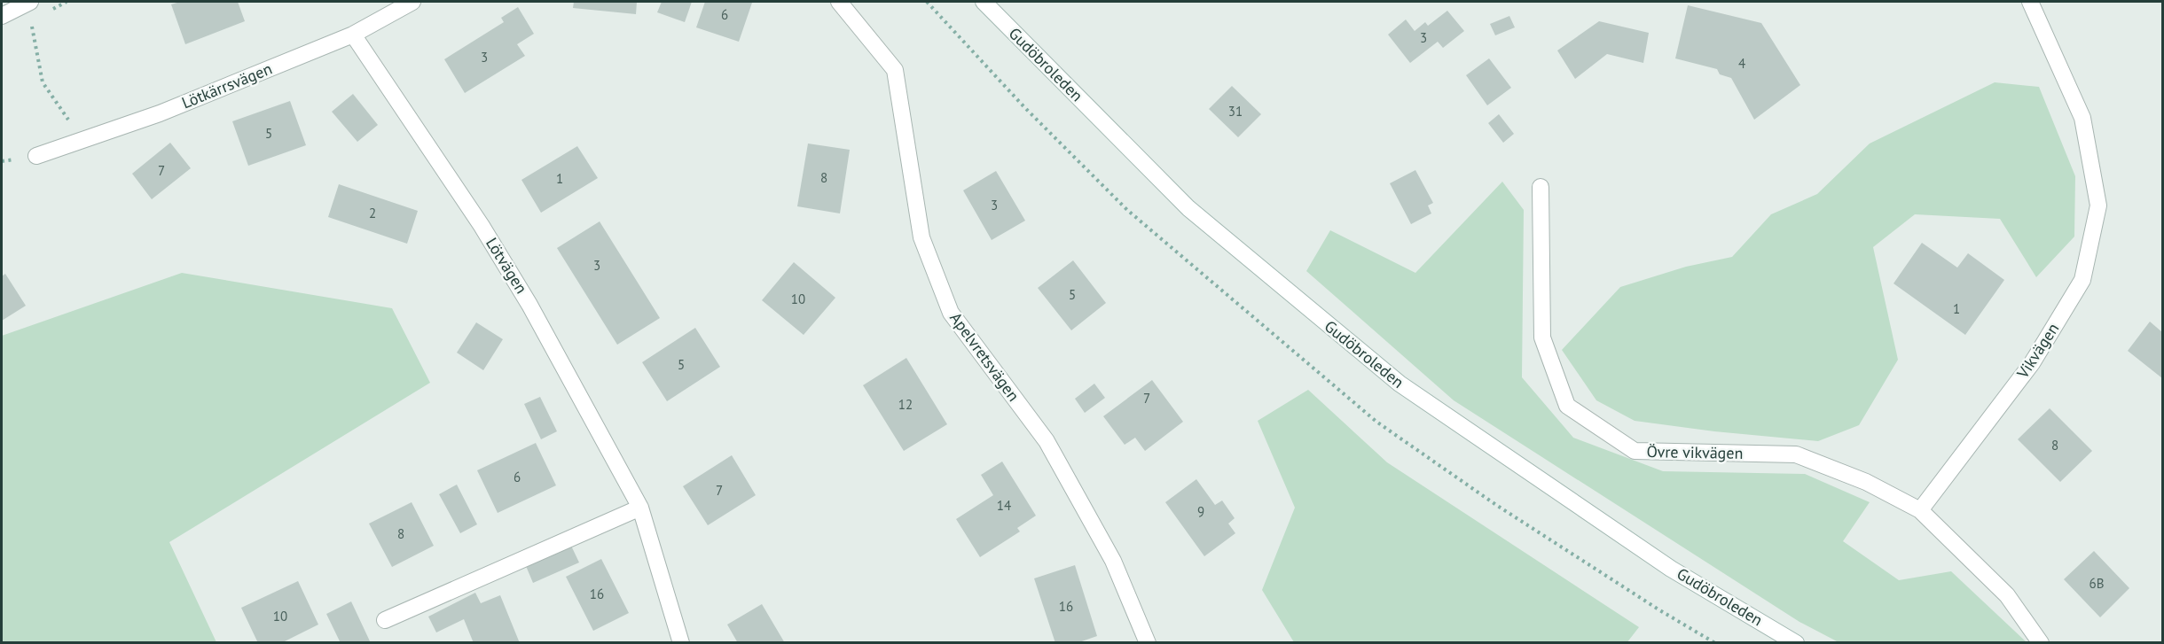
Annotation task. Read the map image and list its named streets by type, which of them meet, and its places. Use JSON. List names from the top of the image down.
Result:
{
  "streets": {
    "street": [
      "Gudöbroleden",
      "Lötkärrsvägen",
      "Lötvägen",
      "Vikvägen",
      "Apelvretsvägen",
      "Övre vikvägen"
    ]
  },
  "crossings": [
    ["Lötkärrsvägen", "Lötvägen"],
    ["Vikvägen", "Övre vikvägen"]
  ],
  "house_numbers": [
    "6",
    "3",
    "3",
    "4",
    "31",
    "5",
    "7",
    "8",
    "1",
    "3",
    "2",
    "3",
    "5",
    "10",
    "1",
    "5",
    "7",
    "12",
    "8",
    "6",
    "7",
    "14",
    "9",
    "8",
    "6B",
    "16",
    "16",
    "10"
  ]
}
